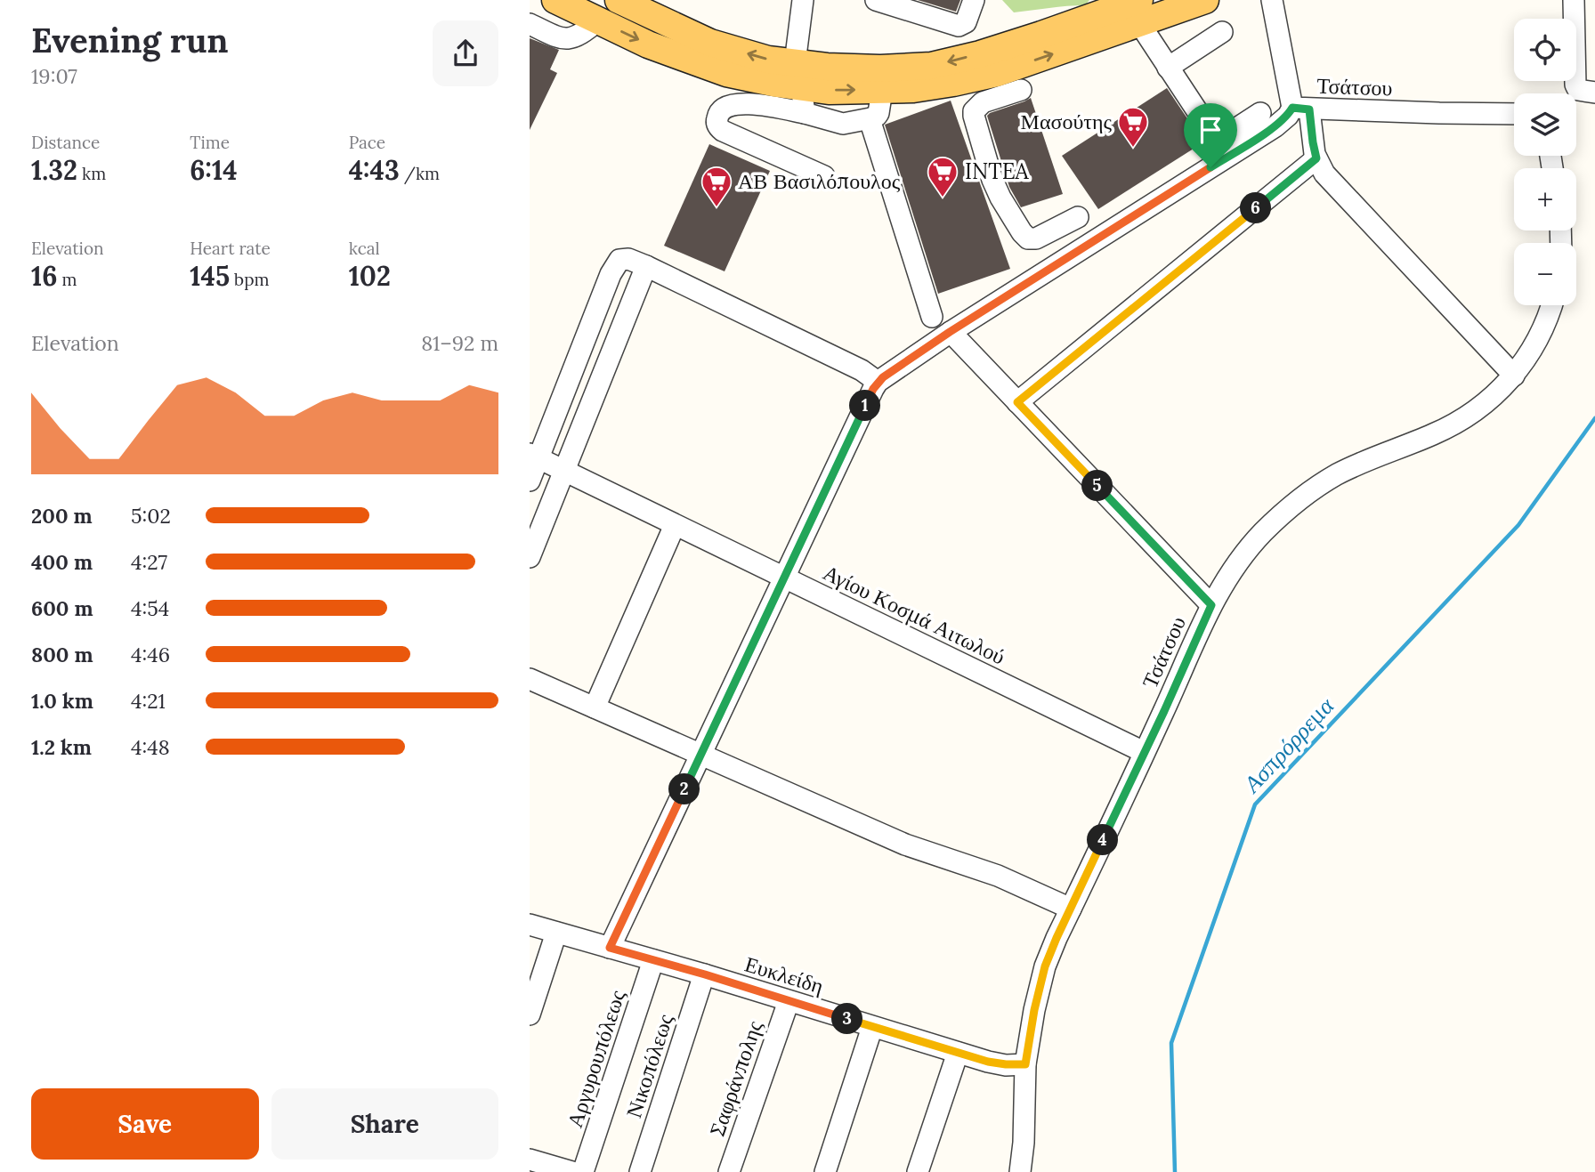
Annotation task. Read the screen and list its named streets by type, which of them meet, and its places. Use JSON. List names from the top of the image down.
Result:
{
  "streets": {
    "street": [
      "Τσάτσου",
      "Αγίου Κοσμά Αιτωλού",
      "Ευκλείδη",
      "Αργυρουπόλεως",
      "Νικοπόλεως",
      "Σαφράνπολης"
    ]
  },
  "crossings": [
    ["Τσάτσου", "Αγίου Κοσμά Αιτωλού"],
    ["Τσάτσου", "Ευκλείδη"],
    ["Ευκλείδη", "Αργυρουπόλεως"],
    ["Ευκλείδη", "Νικοπόλεως"],
    ["Ευκλείδη", "Σαφράνπολης"]
  ],
  "water": ["Ασπρόρρεμα"],
  "places": {
    "supermarket": ["Μασούτης", "INTEA", "ΑΒ Βασιλόπουλος"]
  },
  "page": {
    "heading": ["Evening run", "19:07"],
    "map_buttons": ["+", "−"],
    "stats": [
      ["Distance", "1.32 km"],
      ["Time", "6:14"],
      ["Pace", "4:43 /km"],
      ["Elevation", "16 m"],
      ["Heart rate", "145 bpm"],
      ["kcal", "102"]
    ],
    "pins": [
      "6",
      "1",
      "5",
      "2",
      "4",
      "3"
    ],
    "chart": ["Elevation", "81–92 m"],
    "list": [
      {
        "name": "200 m",
        "note": "5:02"
      },
      {
        "name": "400 m",
        "note": "4:27"
      },
      {
        "name": "600 m",
        "note": "4:54"
      },
      {
        "name": "800 m",
        "note": "4:46"
      },
      {
        "name": "1.0 km",
        "note": "4:21"
      },
      {
        "name": "1.2 km",
        "note": "4:48"
      }
    ],
    "buttons": ["Save", "Share"]
  }
}
